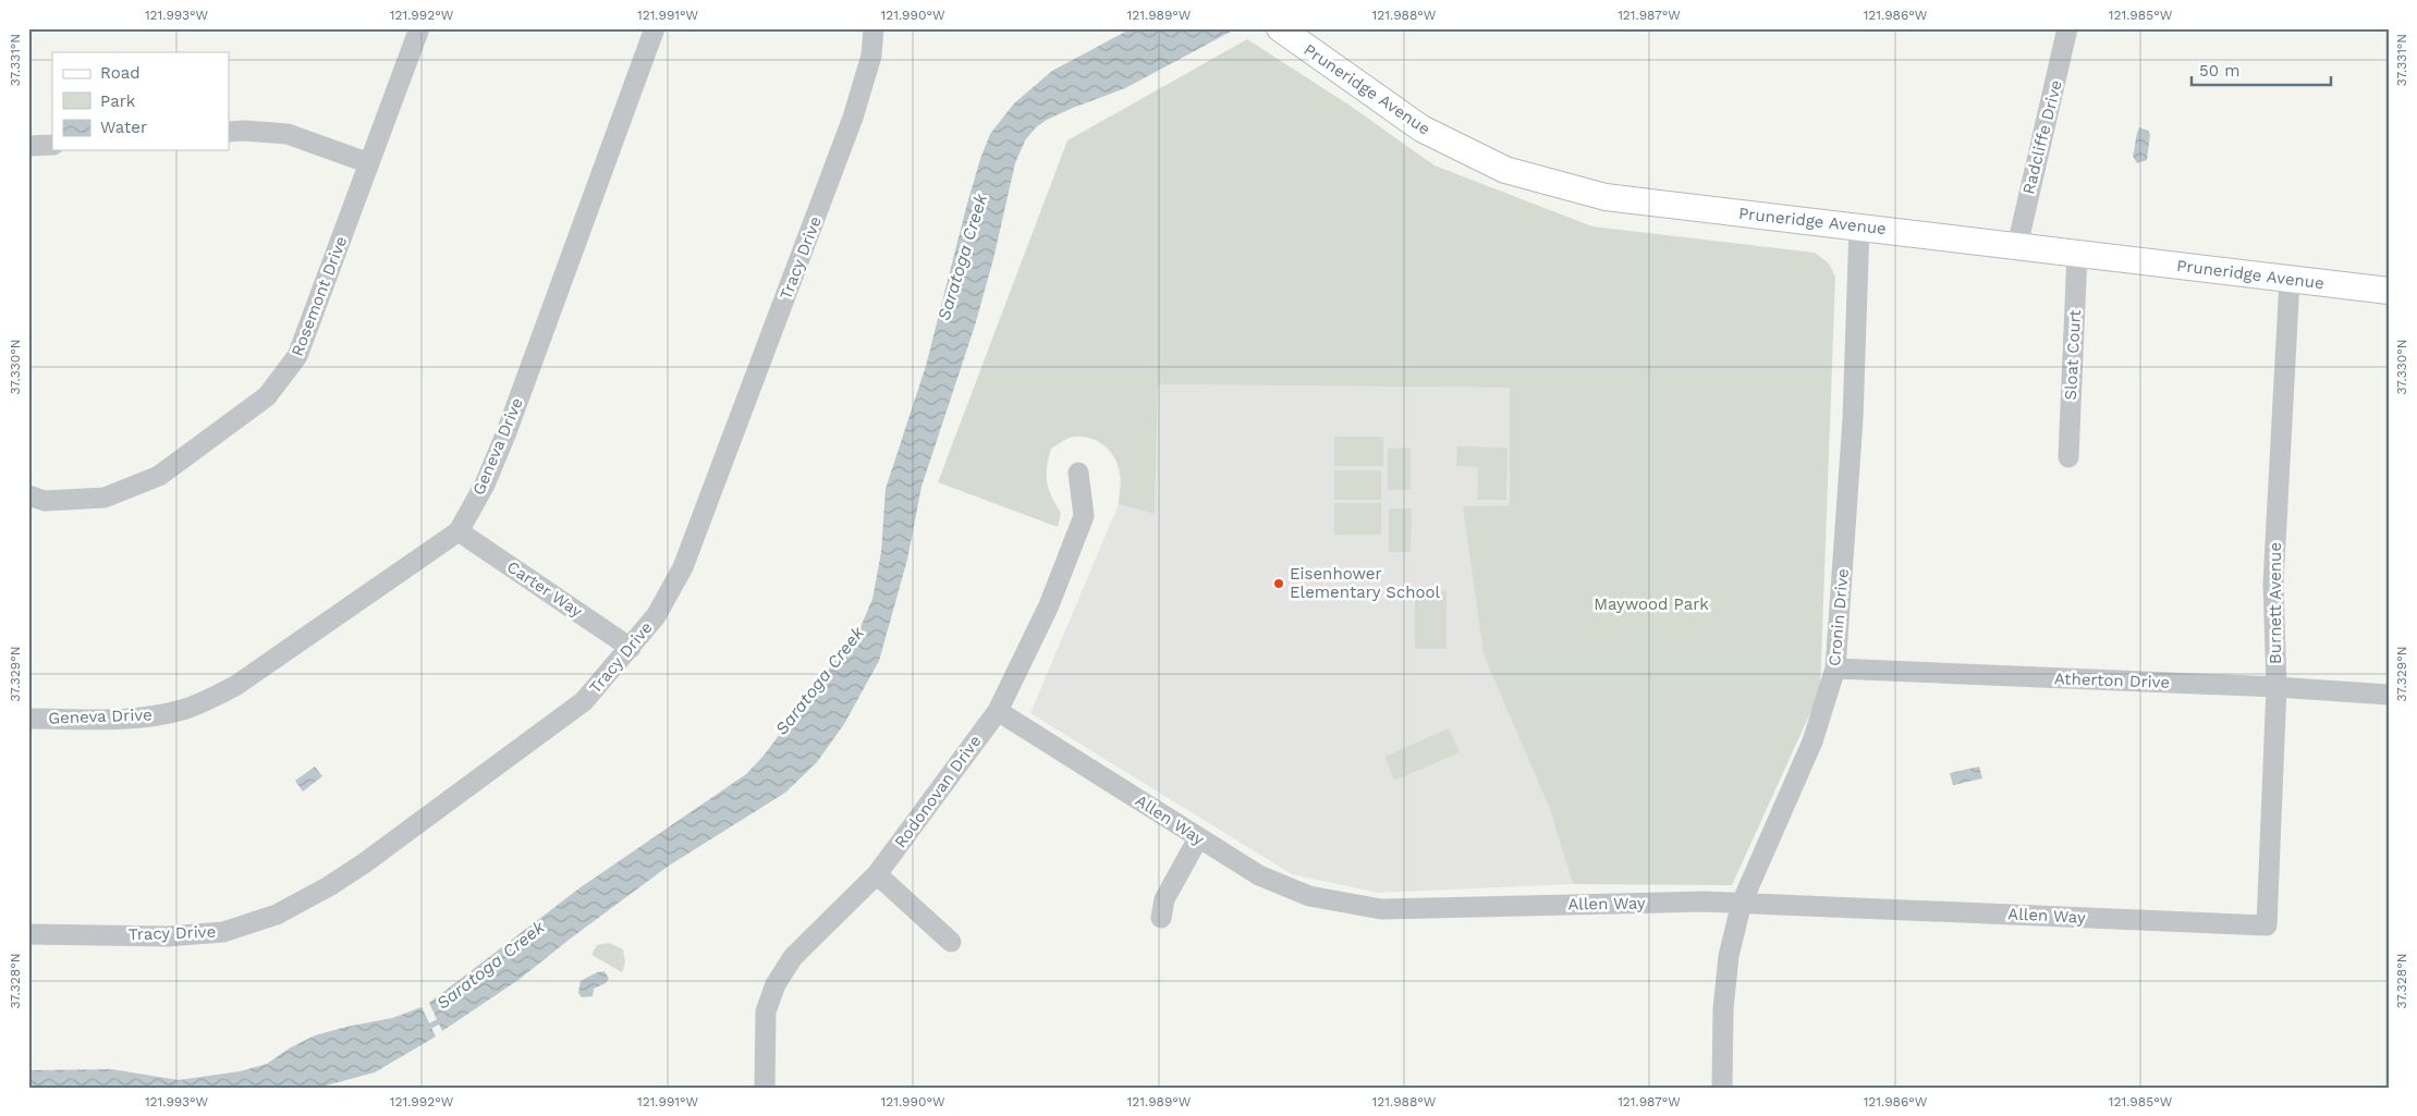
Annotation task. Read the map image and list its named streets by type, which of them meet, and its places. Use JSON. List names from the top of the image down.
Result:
{
  "streets": {
    "main road": ["Pruneridge Avenue"],
    "street": [
      "Radcliffe Drive",
      "Tracy Drive",
      "Rosemont Drive",
      "Sloat Court",
      "Geneva Drive",
      "Carter Way",
      "Burnett Avenue",
      "Cronin Drive",
      "Atherton Drive",
      "Rodonovan Drive",
      "Allen Way"
    ]
  },
  "crossings": [
    ["Pruneridge Avenue", "Radcliffe Drive"],
    ["Pruneridge Avenue", "Sloat Court"],
    ["Pruneridge Avenue", "Burnett Avenue"],
    ["Pruneridge Avenue", "Cronin Drive"],
    ["Tracy Drive", "Carter Way"],
    ["Geneva Drive", "Carter Way"],
    ["Burnett Avenue", "Atherton Drive"],
    ["Burnett Avenue", "Allen Way"],
    ["Cronin Drive", "Atherton Drive"],
    ["Cronin Drive", "Allen Way"],
    ["Rodonovan Drive", "Allen Way"]
  ],
  "water": ["Saratoga Creek"],
  "parks": ["Maywood Park"],
  "places": ["Eisenhower Elementary School"],
  "legend": ["Road", "Park", "Water"],
  "scale_bar": "50 m",
  "coordinates": [
    "121.993°W",
    "121.992°W",
    "121.991°W",
    "121.990°W",
    "121.989°W",
    "121.988°W",
    "121.987°W",
    "121.986°W",
    "121.985°W",
    "37.331°N",
    "37.330°N",
    "37.329°N",
    "37.328°N"
  ]
}
